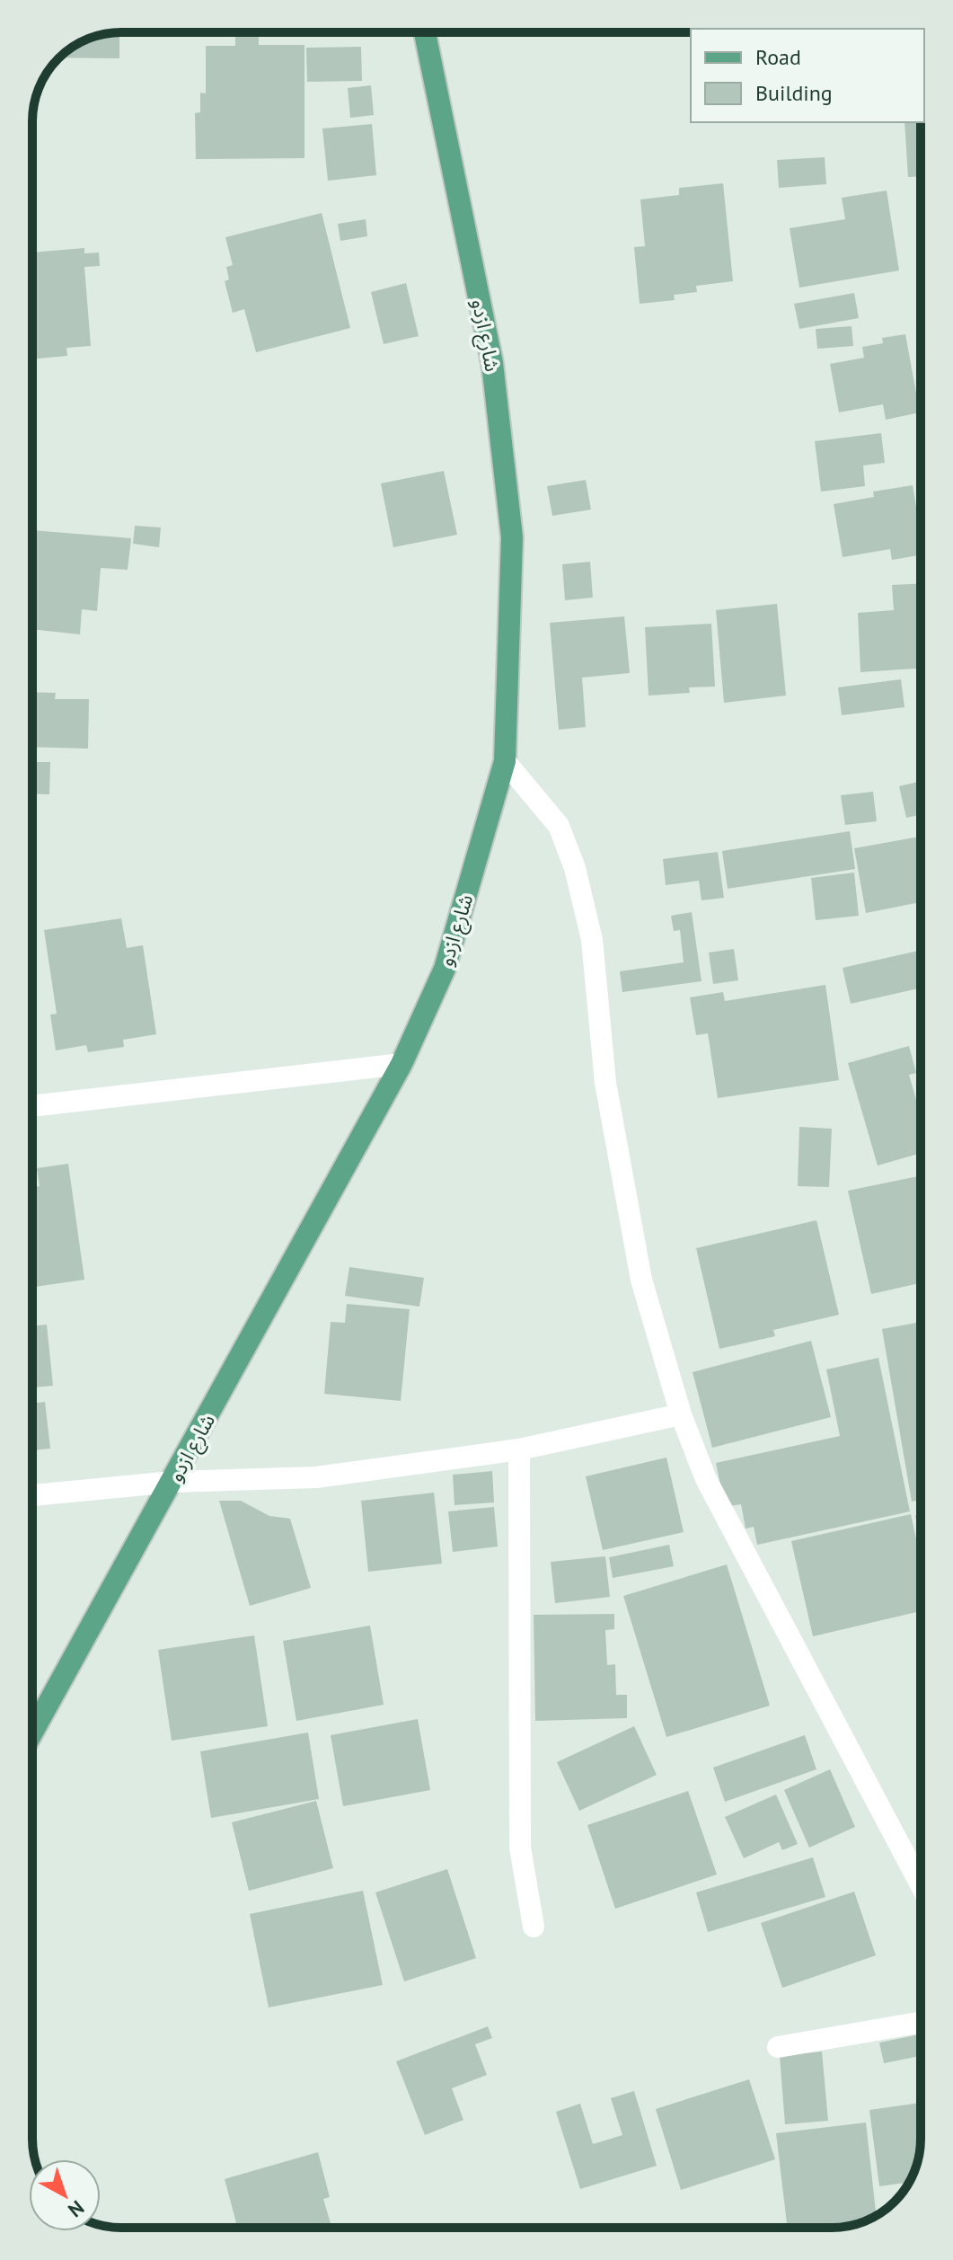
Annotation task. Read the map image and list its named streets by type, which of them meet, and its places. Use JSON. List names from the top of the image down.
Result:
{
  "streets": {
    "main road": ["شارع ازدو"]
  },
  "legend": ["Road", "Building"],
  "north": "bottom right"
}
